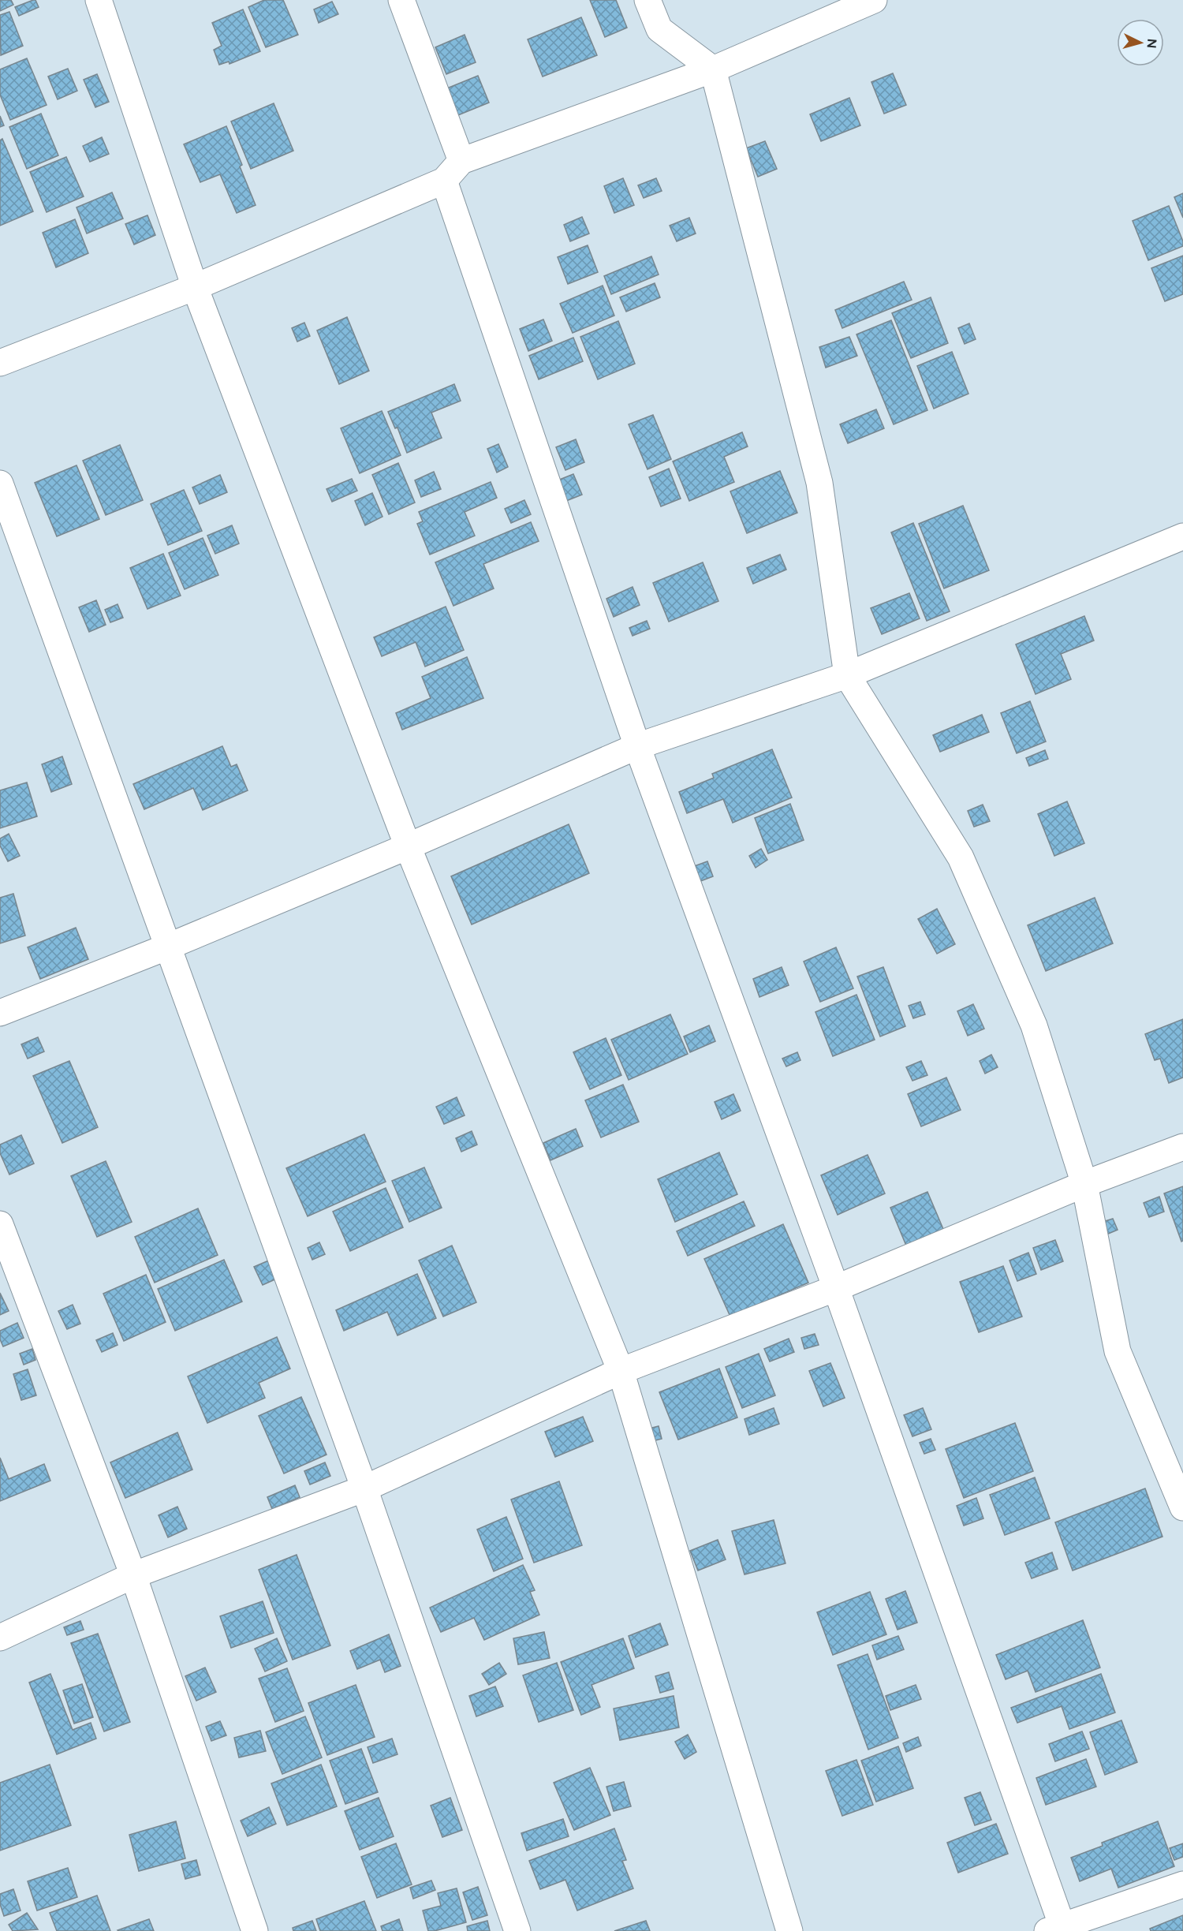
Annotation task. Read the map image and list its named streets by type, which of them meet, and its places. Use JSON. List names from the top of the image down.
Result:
{
  "north": "right"
}
